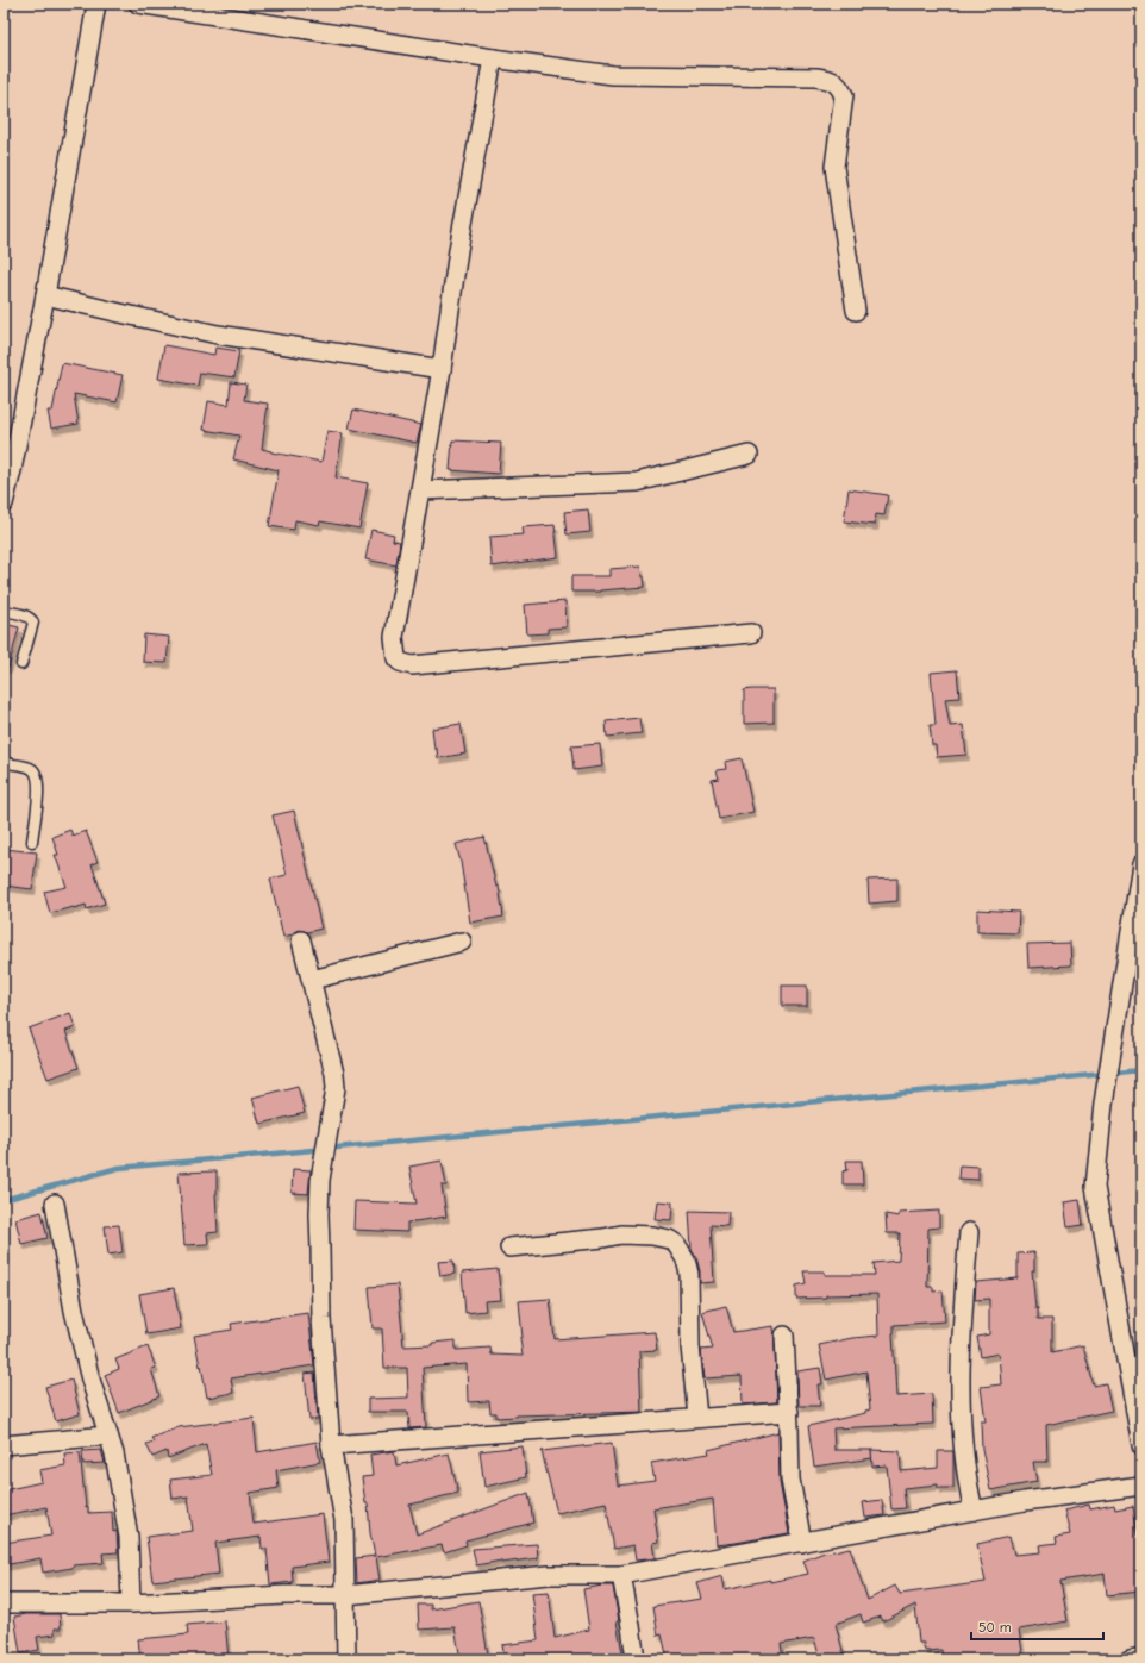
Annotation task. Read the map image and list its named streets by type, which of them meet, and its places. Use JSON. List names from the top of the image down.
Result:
{
  "scale_bar": "50 m"
}
